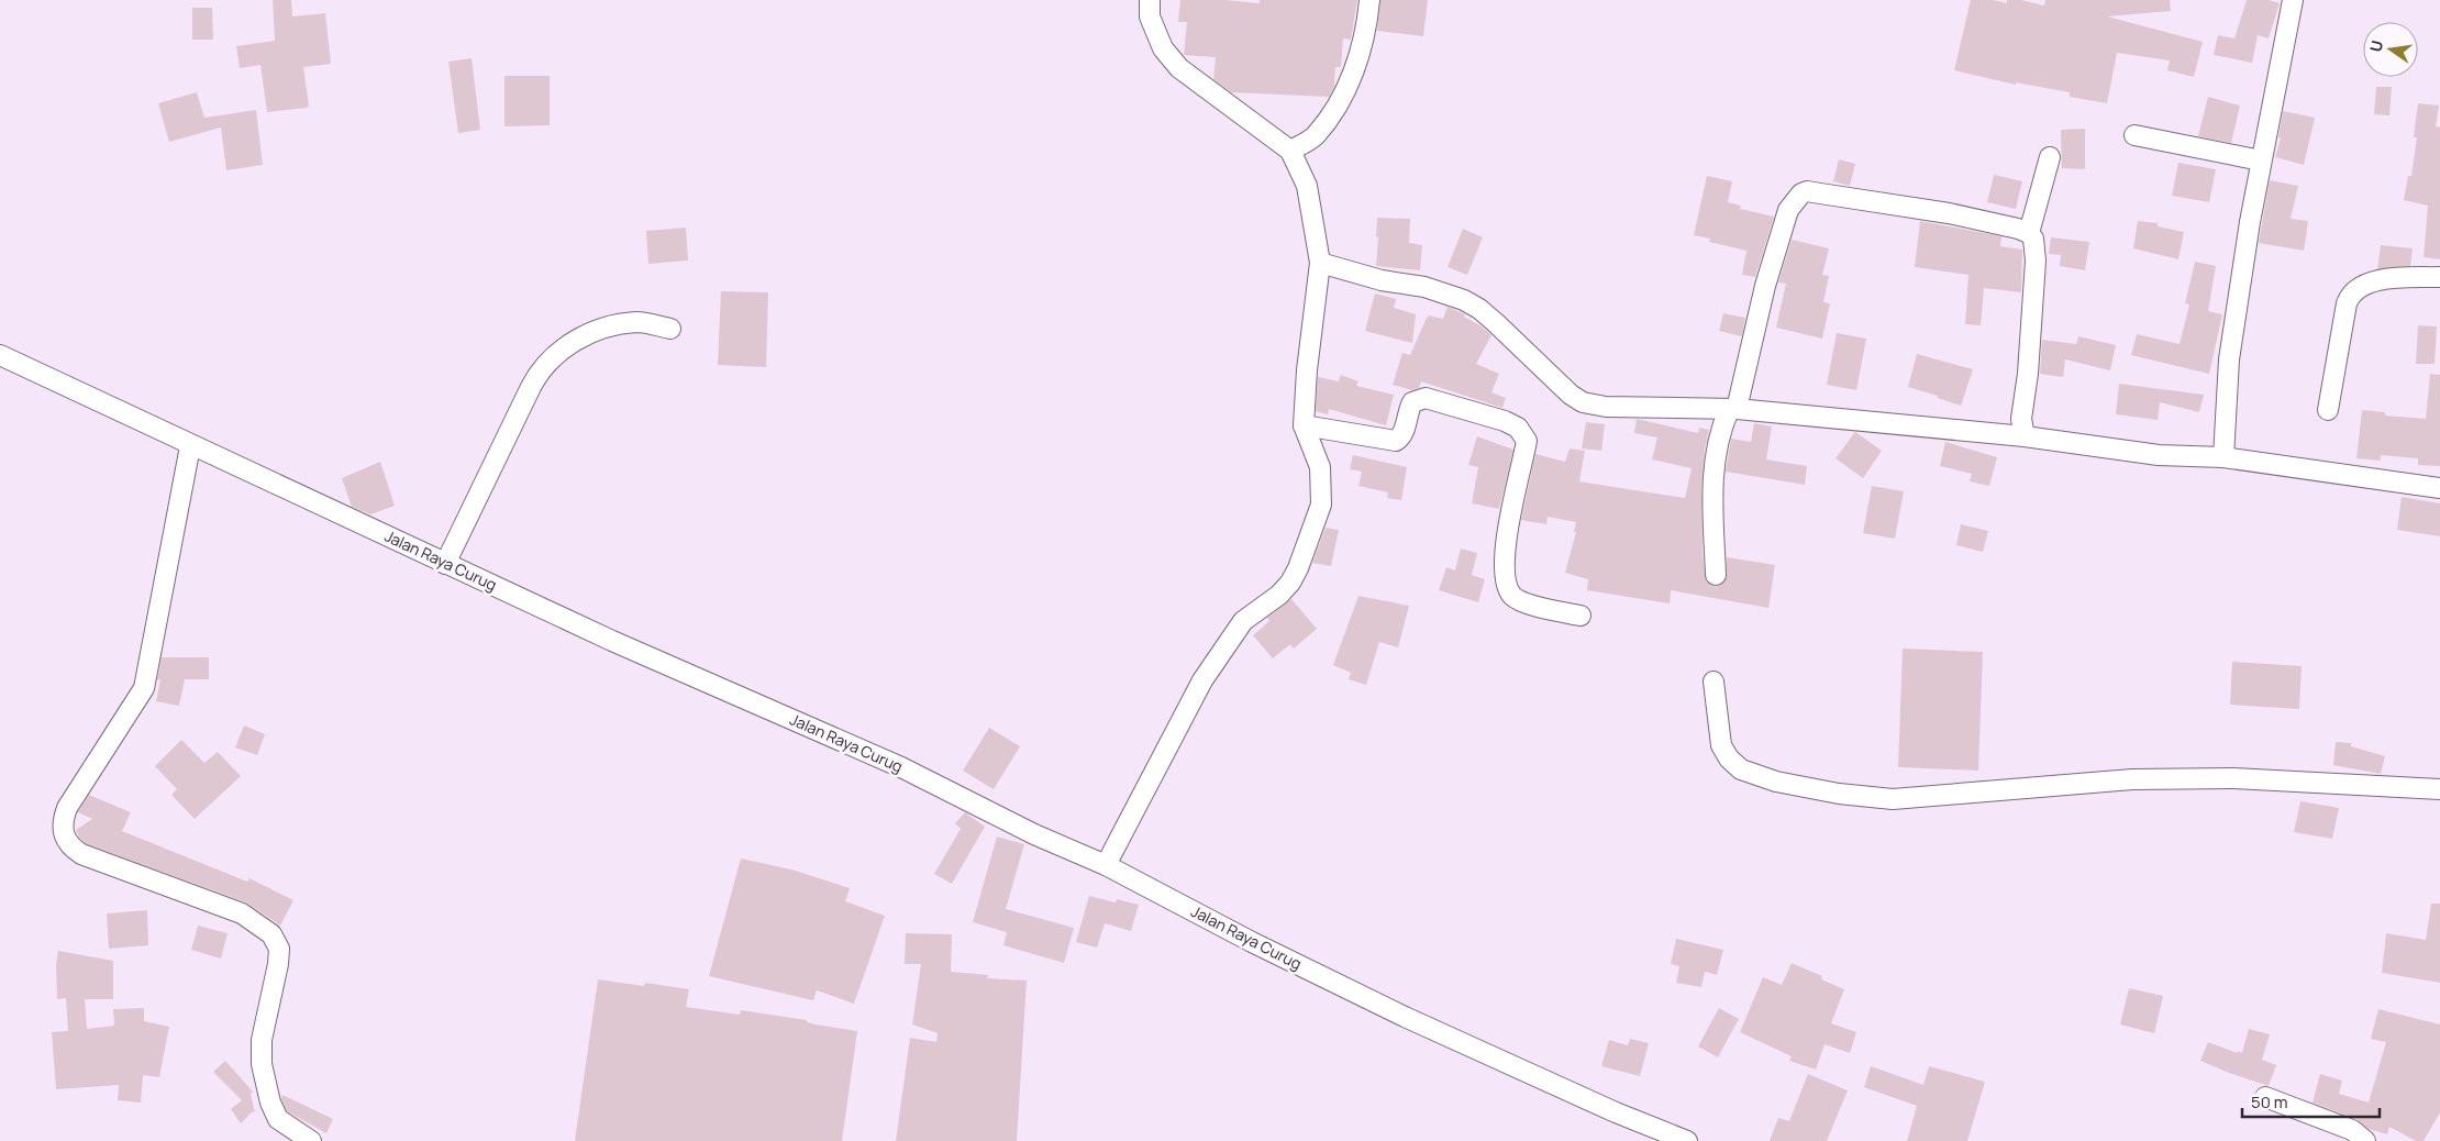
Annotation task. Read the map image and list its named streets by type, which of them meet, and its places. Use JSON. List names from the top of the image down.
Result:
{
  "streets": {
    "street": ["Jalan Raya Curug"]
  },
  "scale_bar": "50 m",
  "north": "left"
}
